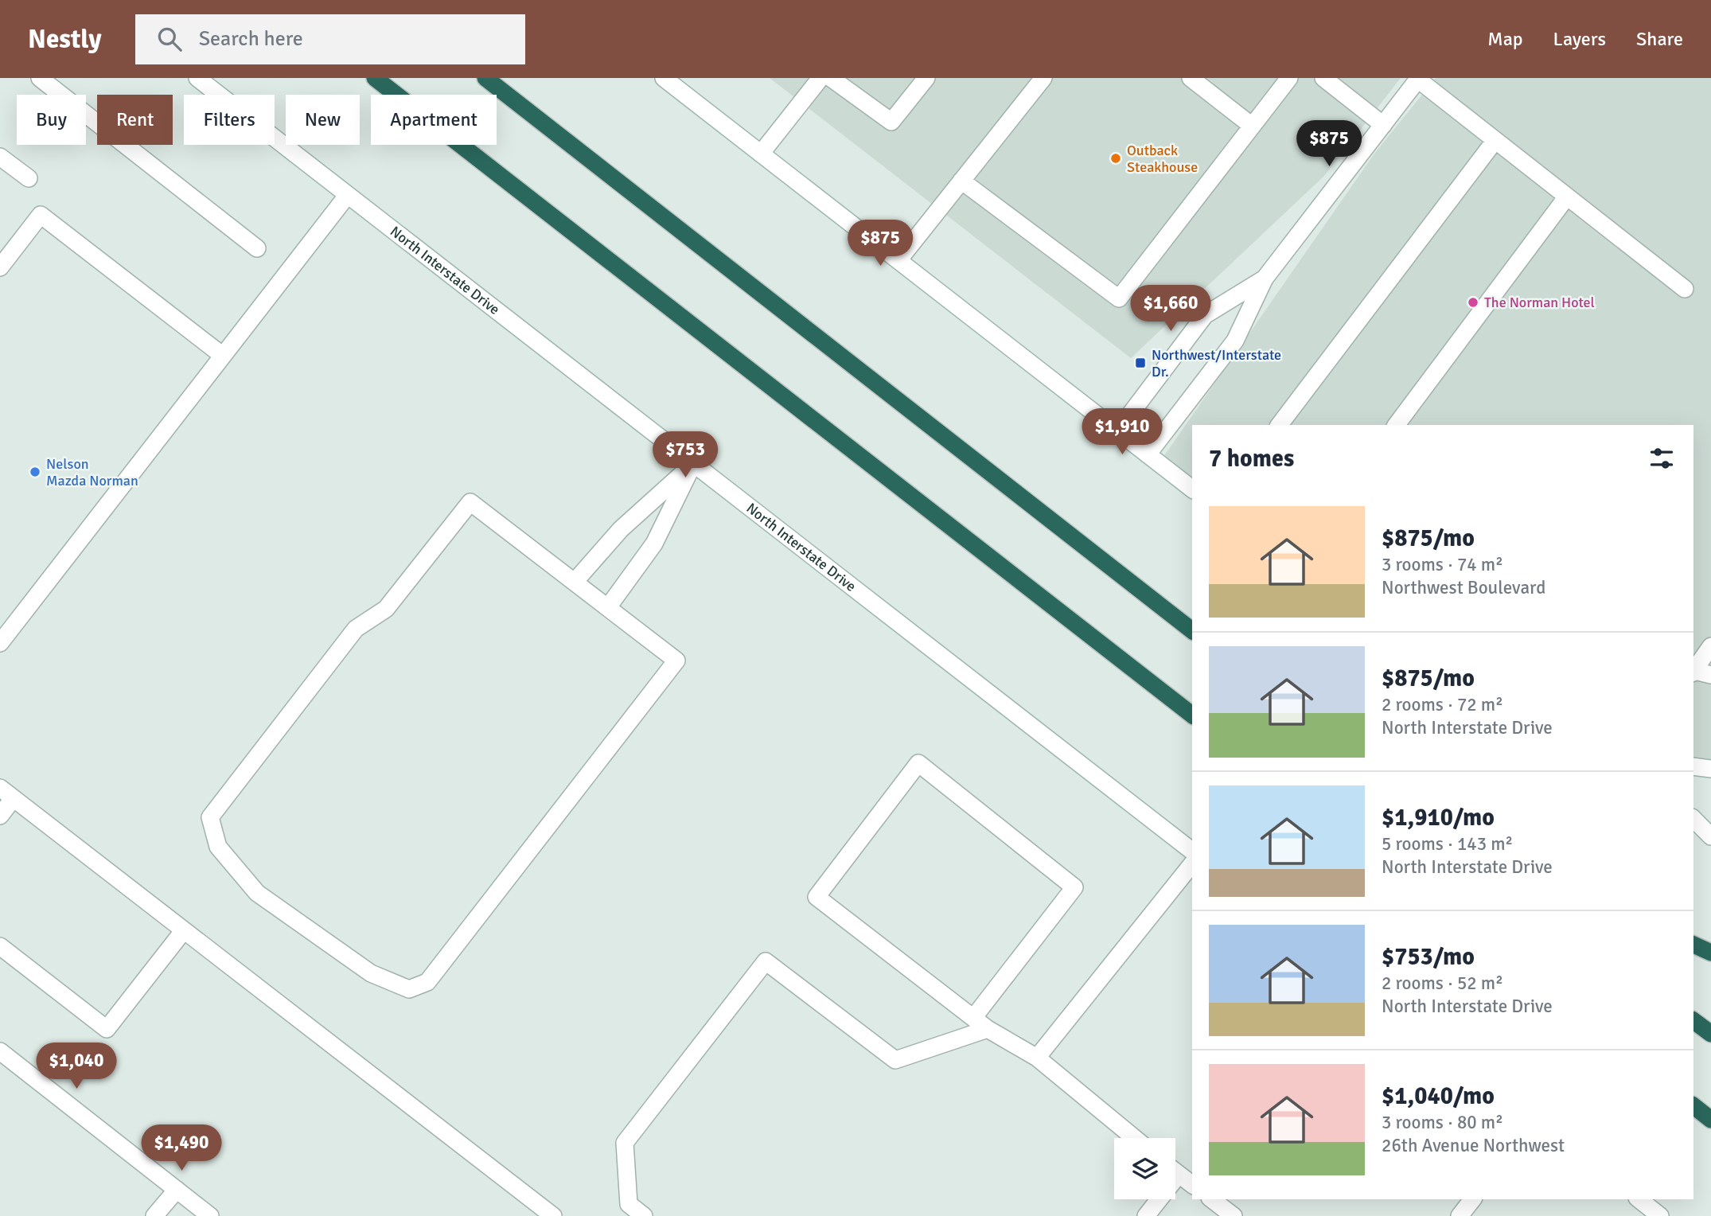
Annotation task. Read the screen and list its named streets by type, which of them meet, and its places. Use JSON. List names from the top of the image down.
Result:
{
  "streets": {
    "main road": ["North Interstate Drive"]
  },
  "places": {
    "other": ["Outback Steakhouse", "The Norman Hotel", "Nelson Mazda Norman"],
    "transit": ["Northwest/Interstate Dr."]
  },
  "page": {
    "header": "Nestly",
    "search": "Search here",
    "nav": ["Map", "Layers", "Share"],
    "chip": [
      "Buy",
      "Rent",
      "Filters",
      "New",
      "Apartment"
    ],
    "price": [
      "$875",
      "$875",
      "$1,660",
      "$1,910",
      "$753",
      "$1,040",
      "$1,490"
    ],
    "heading": "7 homes",
    "list": [
      {
        "name": "$875/mo",
        "note": "3 rooms · 74 m² · Northwest Boulevard"
      },
      {
        "name": "$875/mo",
        "note": "2 rooms · 72 m² · North Interstate Drive"
      },
      {
        "name": "$1,910/mo",
        "note": "5 rooms · 143 m² · North Interstate Drive"
      },
      {
        "name": "$753/mo",
        "note": "2 rooms · 52 m² · North Interstate Drive"
      },
      {
        "name": "$1,040/mo",
        "note": "3 rooms · 80 m² · 26th Avenue Northwest"
      }
    ]
  }
}
